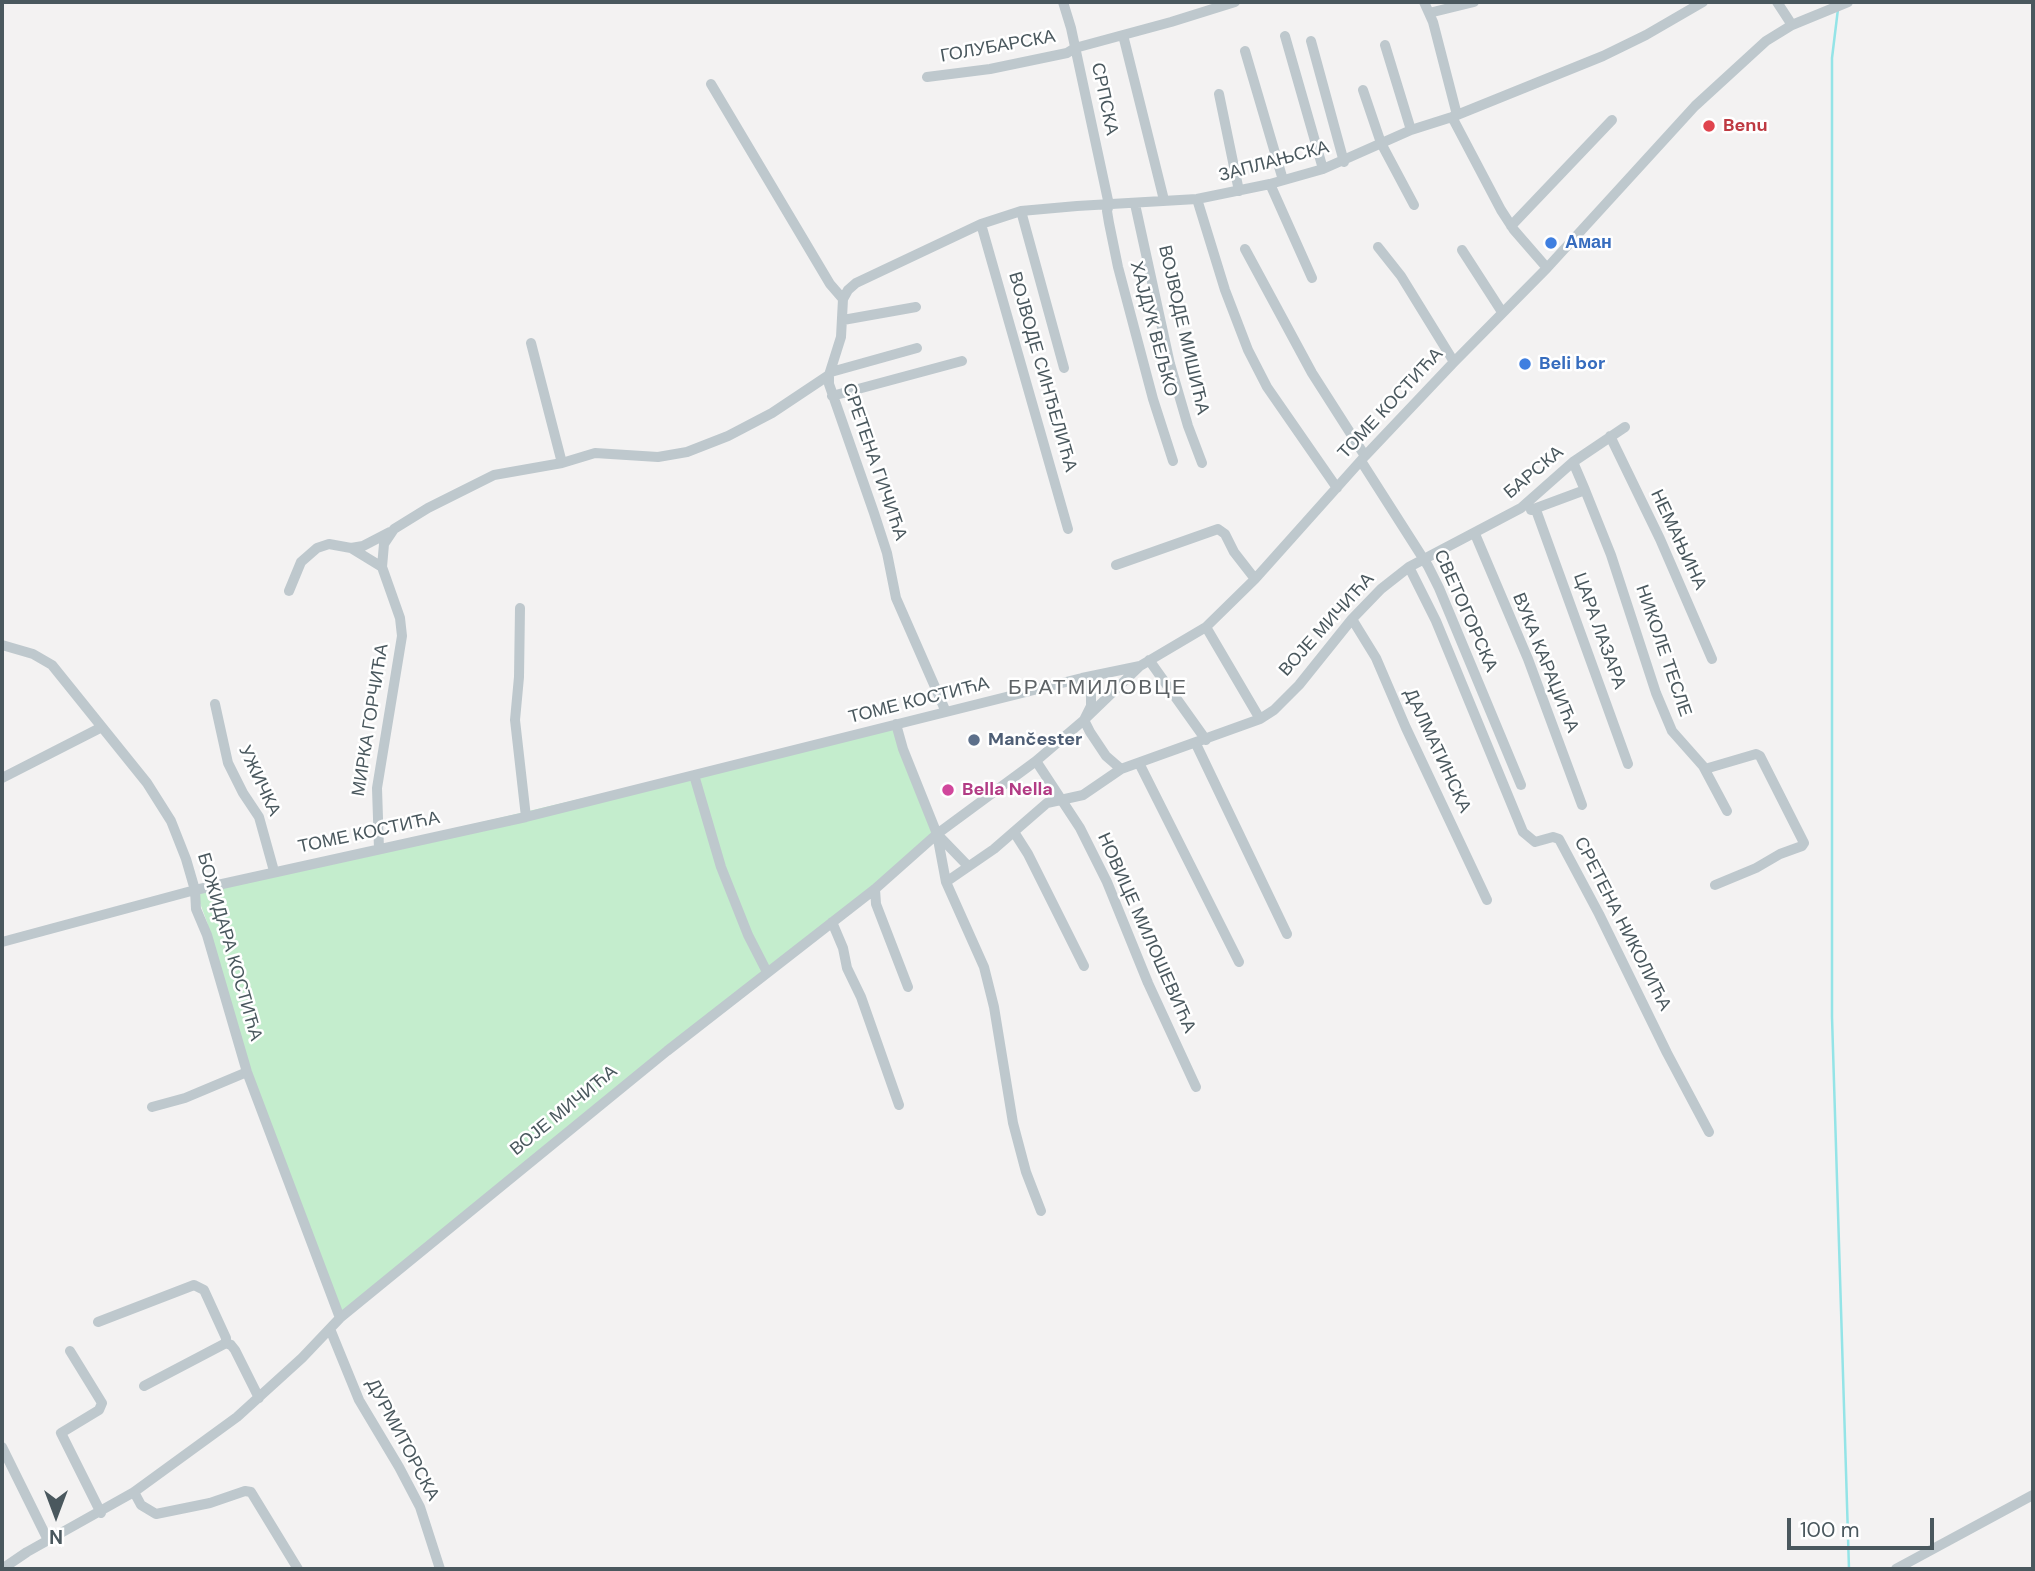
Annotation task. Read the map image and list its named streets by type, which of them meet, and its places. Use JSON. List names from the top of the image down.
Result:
{
  "streets": {
    "street": [
      "ГОЛУБАРСКА",
      "СРПСКА",
      "ЗАПЛАЊСКА",
      "ХАЈДУК ВЕЉКО",
      "ВОЈВОДЕ МИШИЋА",
      "ВОЈВОДЕ СИНЂЕЛИЋА",
      "ТОМЕ КОСТИЋА",
      "СРЕТЕНА ГИЧИЋА",
      "БАРСКА",
      "НЕМАЊИНА",
      "СВЕТОГОРСКА",
      "ВОЈЕ МИЧИЋА",
      "ЦАРА ЛАЗАРА",
      "НИКОЛЕ ТЕСЛЕ",
      "ВУКА КАРАЏИЋА",
      "МИРКА ГОРЧИЋА",
      "ДАЛМАТИНСКА",
      "УЖИЧКА",
      "СРЕТЕНА НИКОЛИЋА",
      "НОВИЦЕ МИЛОШЕВИЋА",
      "БОЖИДАРА КОСТИЋА",
      "ДУРМИТОРСКА"
    ]
  },
  "crossings": [
    ["ГОЛУБАРСКА", "СРПСКА"],
    ["СРПСКА", "ЗАПЛАЊСКА"],
    ["СРПСКА", "ХАЈДУК ВЕЉКО"],
    ["ЗАПЛАЊСКА", "ХАЈДУК ВЕЉКО"],
    ["ЗАПЛАЊСКА", "ВОЈВОДЕ МИШИЋА"],
    ["ЗАПЛАЊСКА", "ВОЈВОДЕ СИНЂЕЛИЋА"],
    ["ЗАПЛАЊСКА", "СРЕТЕНА ГИЧИЋА"],
    ["ТОМЕ КОСТИЋА", "СРЕТЕНА ГИЧИЋА"],
    ["ТОМЕ КОСТИЋА", "СВЕТОГОРСКА"],
    ["ТОМЕ КОСТИЋА", "ВОЈЕ МИЧИЋА"],
    ["ТОМЕ КОСТИЋА", "МИРКА ГОРЧИЋА"],
    ["ТОМЕ КОСТИЋА", "УЖИЧКА"],
    ["ТОМЕ КОСТИЋА", "БОЖИДАРА КОСТИЋА"],
    ["БАРСКА", "НЕМАЊИНА"],
    ["БАРСКА", "СВЕТОГОРСКА"],
    ["БАРСКА", "ВОЈЕ МИЧИЋА"],
    ["БАРСКА", "НИКОЛЕ ТЕСЛЕ"],
    ["БАРСКА", "ВУКА КАРАЏИЋА"],
    ["СВЕТОГОРСКА", "ВОЈЕ МИЧИЋА"],
    ["ВОЈЕ МИЧИЋА", "ДАЛМАТИНСКА"],
    ["ВОЈЕ МИЧИЋА", "СРЕТЕНА НИКОЛИЋА"],
    ["ВОЈЕ МИЧИЋА", "НОВИЦЕ МИЛОШЕВИЋА"],
    ["ВОЈЕ МИЧИЋА", "БОЖИДАРА КОСТИЋА"],
    ["ВОЈЕ МИЧИЋА", "ДУРМИТОРСКА"]
  ],
  "districts": ["БРАТМИЛОВЦЕ"],
  "places": [
    "Benu",
    "Аман",
    "Beli bor",
    "Mančester",
    "Bella Nella"
  ],
  "scale_bar": "100 m",
  "north": "bottom"
}
